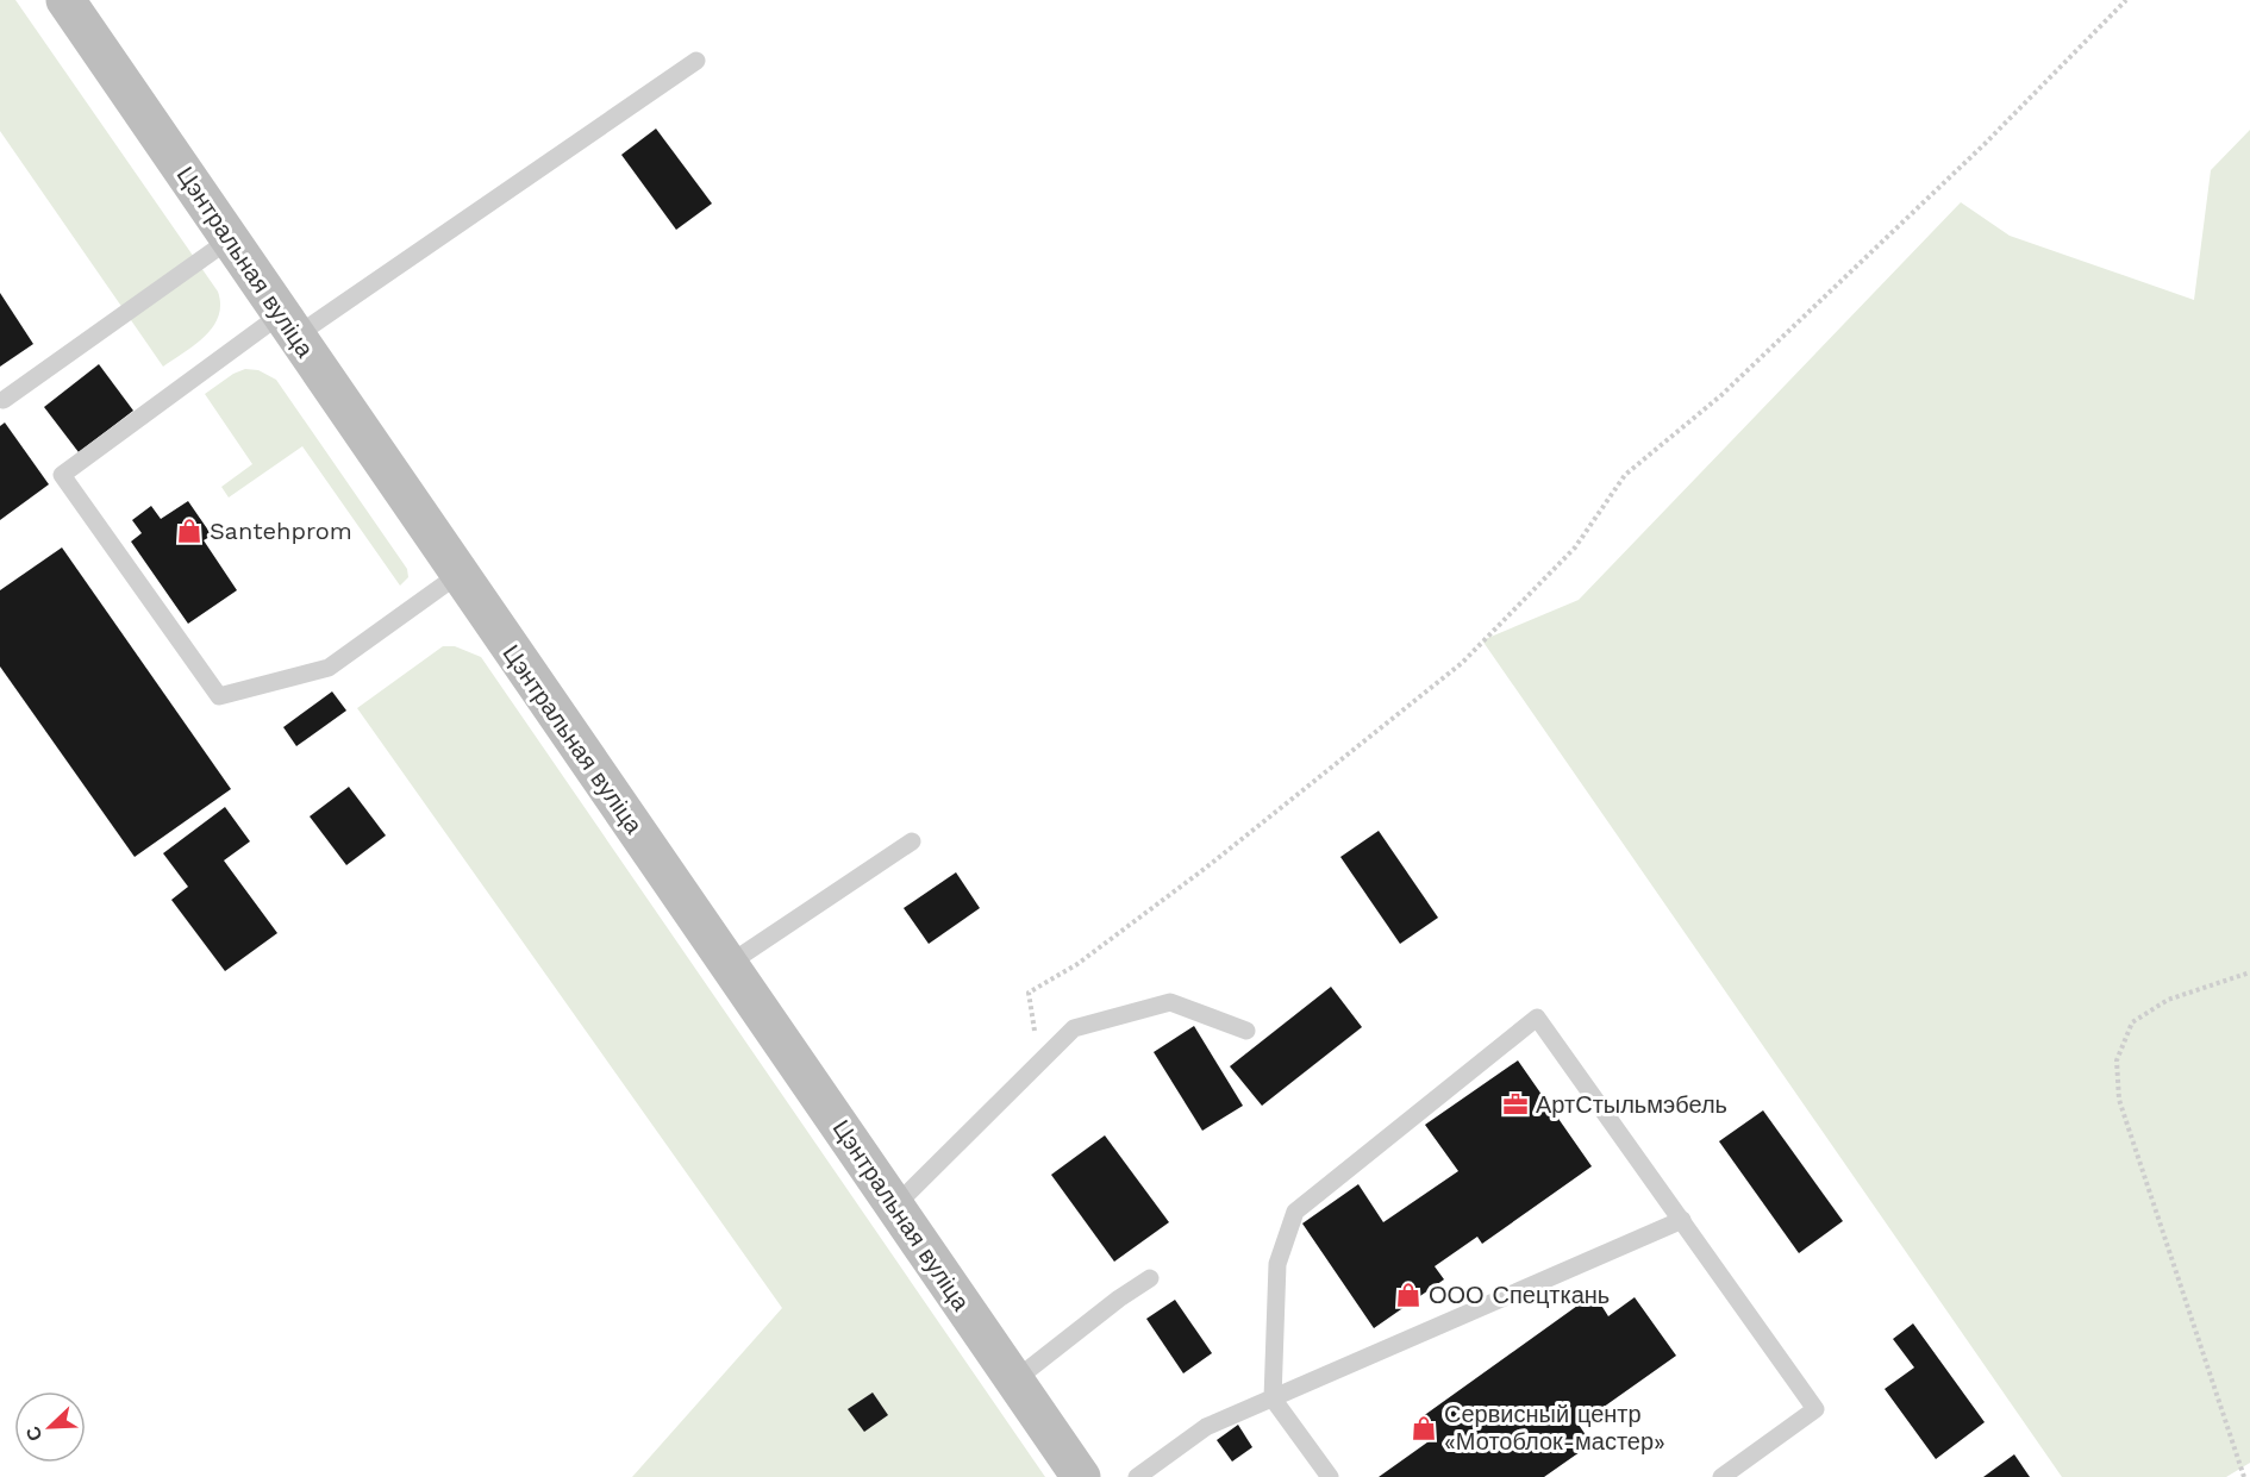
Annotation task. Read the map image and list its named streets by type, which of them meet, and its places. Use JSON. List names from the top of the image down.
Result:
{
  "streets": {
    "main road": ["Цэнтральная вуліца"]
  },
  "places": {
    "shop": ["Santehprom", "ООО Спецткань", "Сервисный центр «Мотоблок-мастер»"],
    "office": ["АртСтыльмэбель"]
  },
  "north": "bottom left"
}
